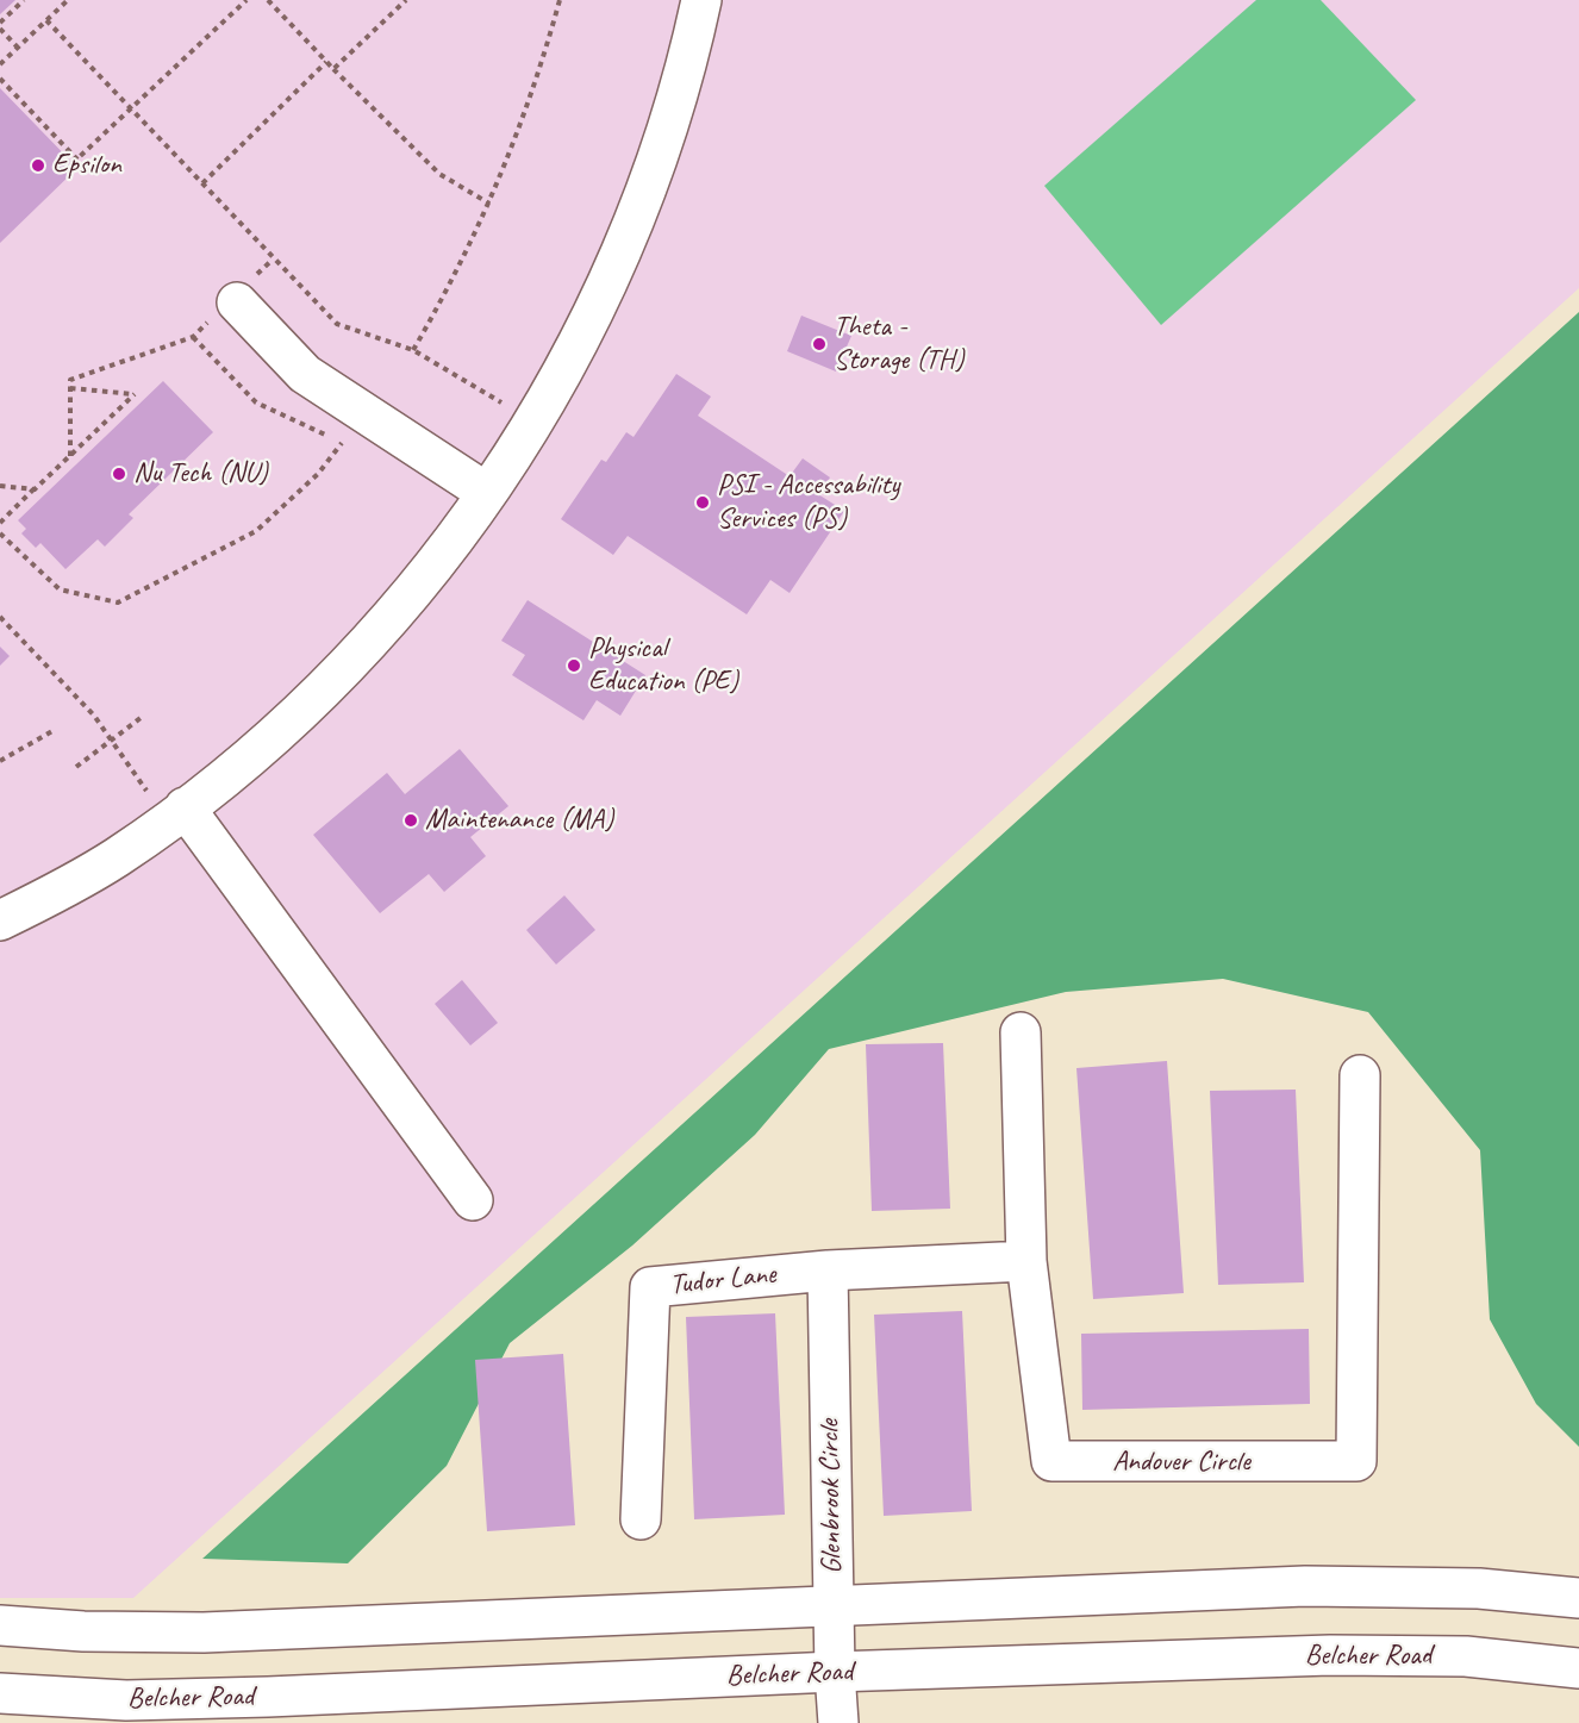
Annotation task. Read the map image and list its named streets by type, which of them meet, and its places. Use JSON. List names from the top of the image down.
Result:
{
  "streets": {
    "main road": [
      "Tudor Lane",
      "Andover Circle",
      "Glenbrook Circle",
      "Belcher Road"
    ]
  },
  "crossings": [
    ["Tudor Lane", "Andover Circle"],
    ["Tudor Lane", "Glenbrook Circle"],
    ["Glenbrook Circle", "Belcher Road"]
  ],
  "places": [
    "Epsilon",
    "Theta - Storage (TH)",
    "Nu Tech (NU)",
    "PSI - Accessability Services (PS)",
    "Physical Education (PE)",
    "Maintenance (MA)"
  ]
}
